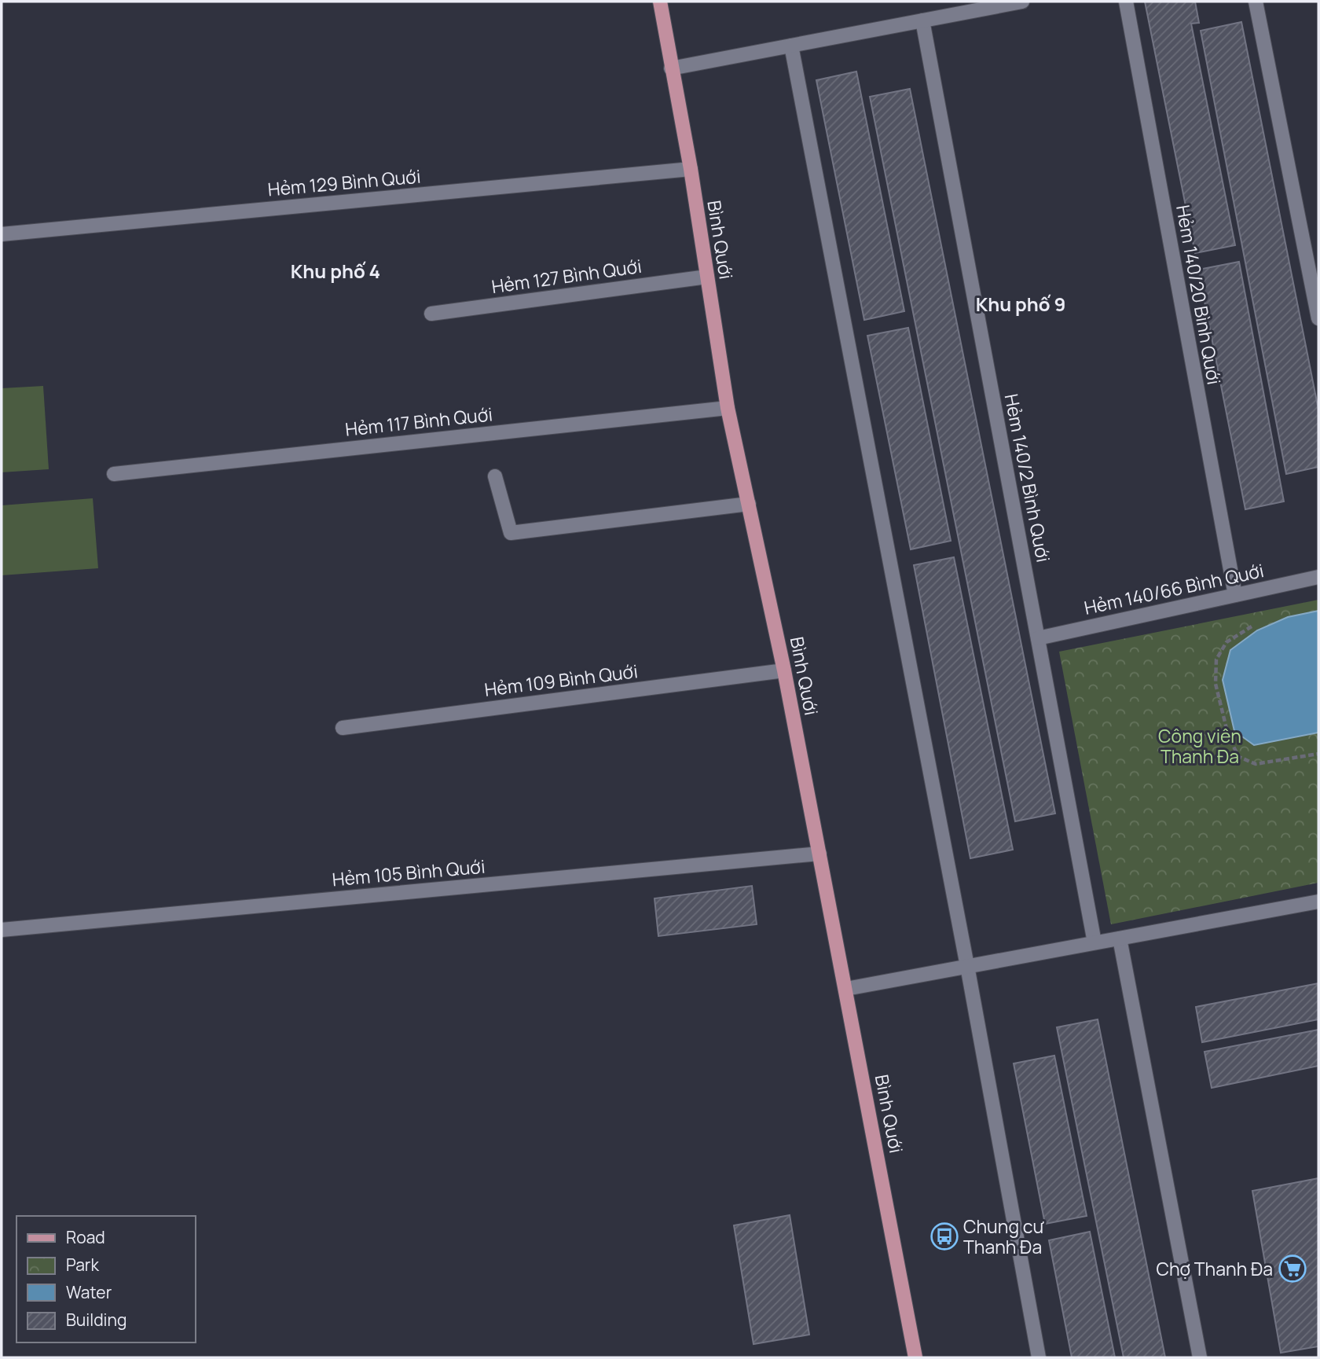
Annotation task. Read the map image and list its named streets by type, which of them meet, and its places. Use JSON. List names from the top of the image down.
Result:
{
  "streets": {
    "main road": ["Bình Quới"],
    "street": [
      "Hẻm 129 Bình Quới",
      "Hẻm 127 Bình Quới",
      "Hẻm 140/20 Bình Quới",
      "Hẻm 117 Bình Quới",
      "Hẻm 140/2 Bình Quới",
      "Hẻm 140/66 Bình Quới",
      "Hẻm 109 Bình Quới",
      "Hẻm 105 Bình Quới"
    ]
  },
  "crossings": [
    ["Hẻm 129 Bình Quới", "Bình Quới"],
    ["Bình Quới", "Hẻm 127 Bình Quới"],
    ["Bình Quới", "Hẻm 117 Bình Quới"],
    ["Bình Quới", "Hẻm 109 Bình Quới"],
    ["Bình Quới", "Hẻm 105 Bình Quới"],
    ["Hẻm 140/20 Bình Quới", "Hẻm 140/66 Bình Quới"],
    ["Hẻm 140/2 Bình Quới", "Hẻm 140/66 Bình Quới"]
  ],
  "districts": ["Khu phố 4", "Khu phố 9"],
  "parks": ["Công viên Thanh Đa"],
  "places": {
    "bus stop": ["Chung cư Thanh Đa"],
    "supermarket": ["Chợ Thanh Đa"]
  },
  "legend": [
    "Road",
    "Park",
    "Water",
    "Building"
  ]
}
